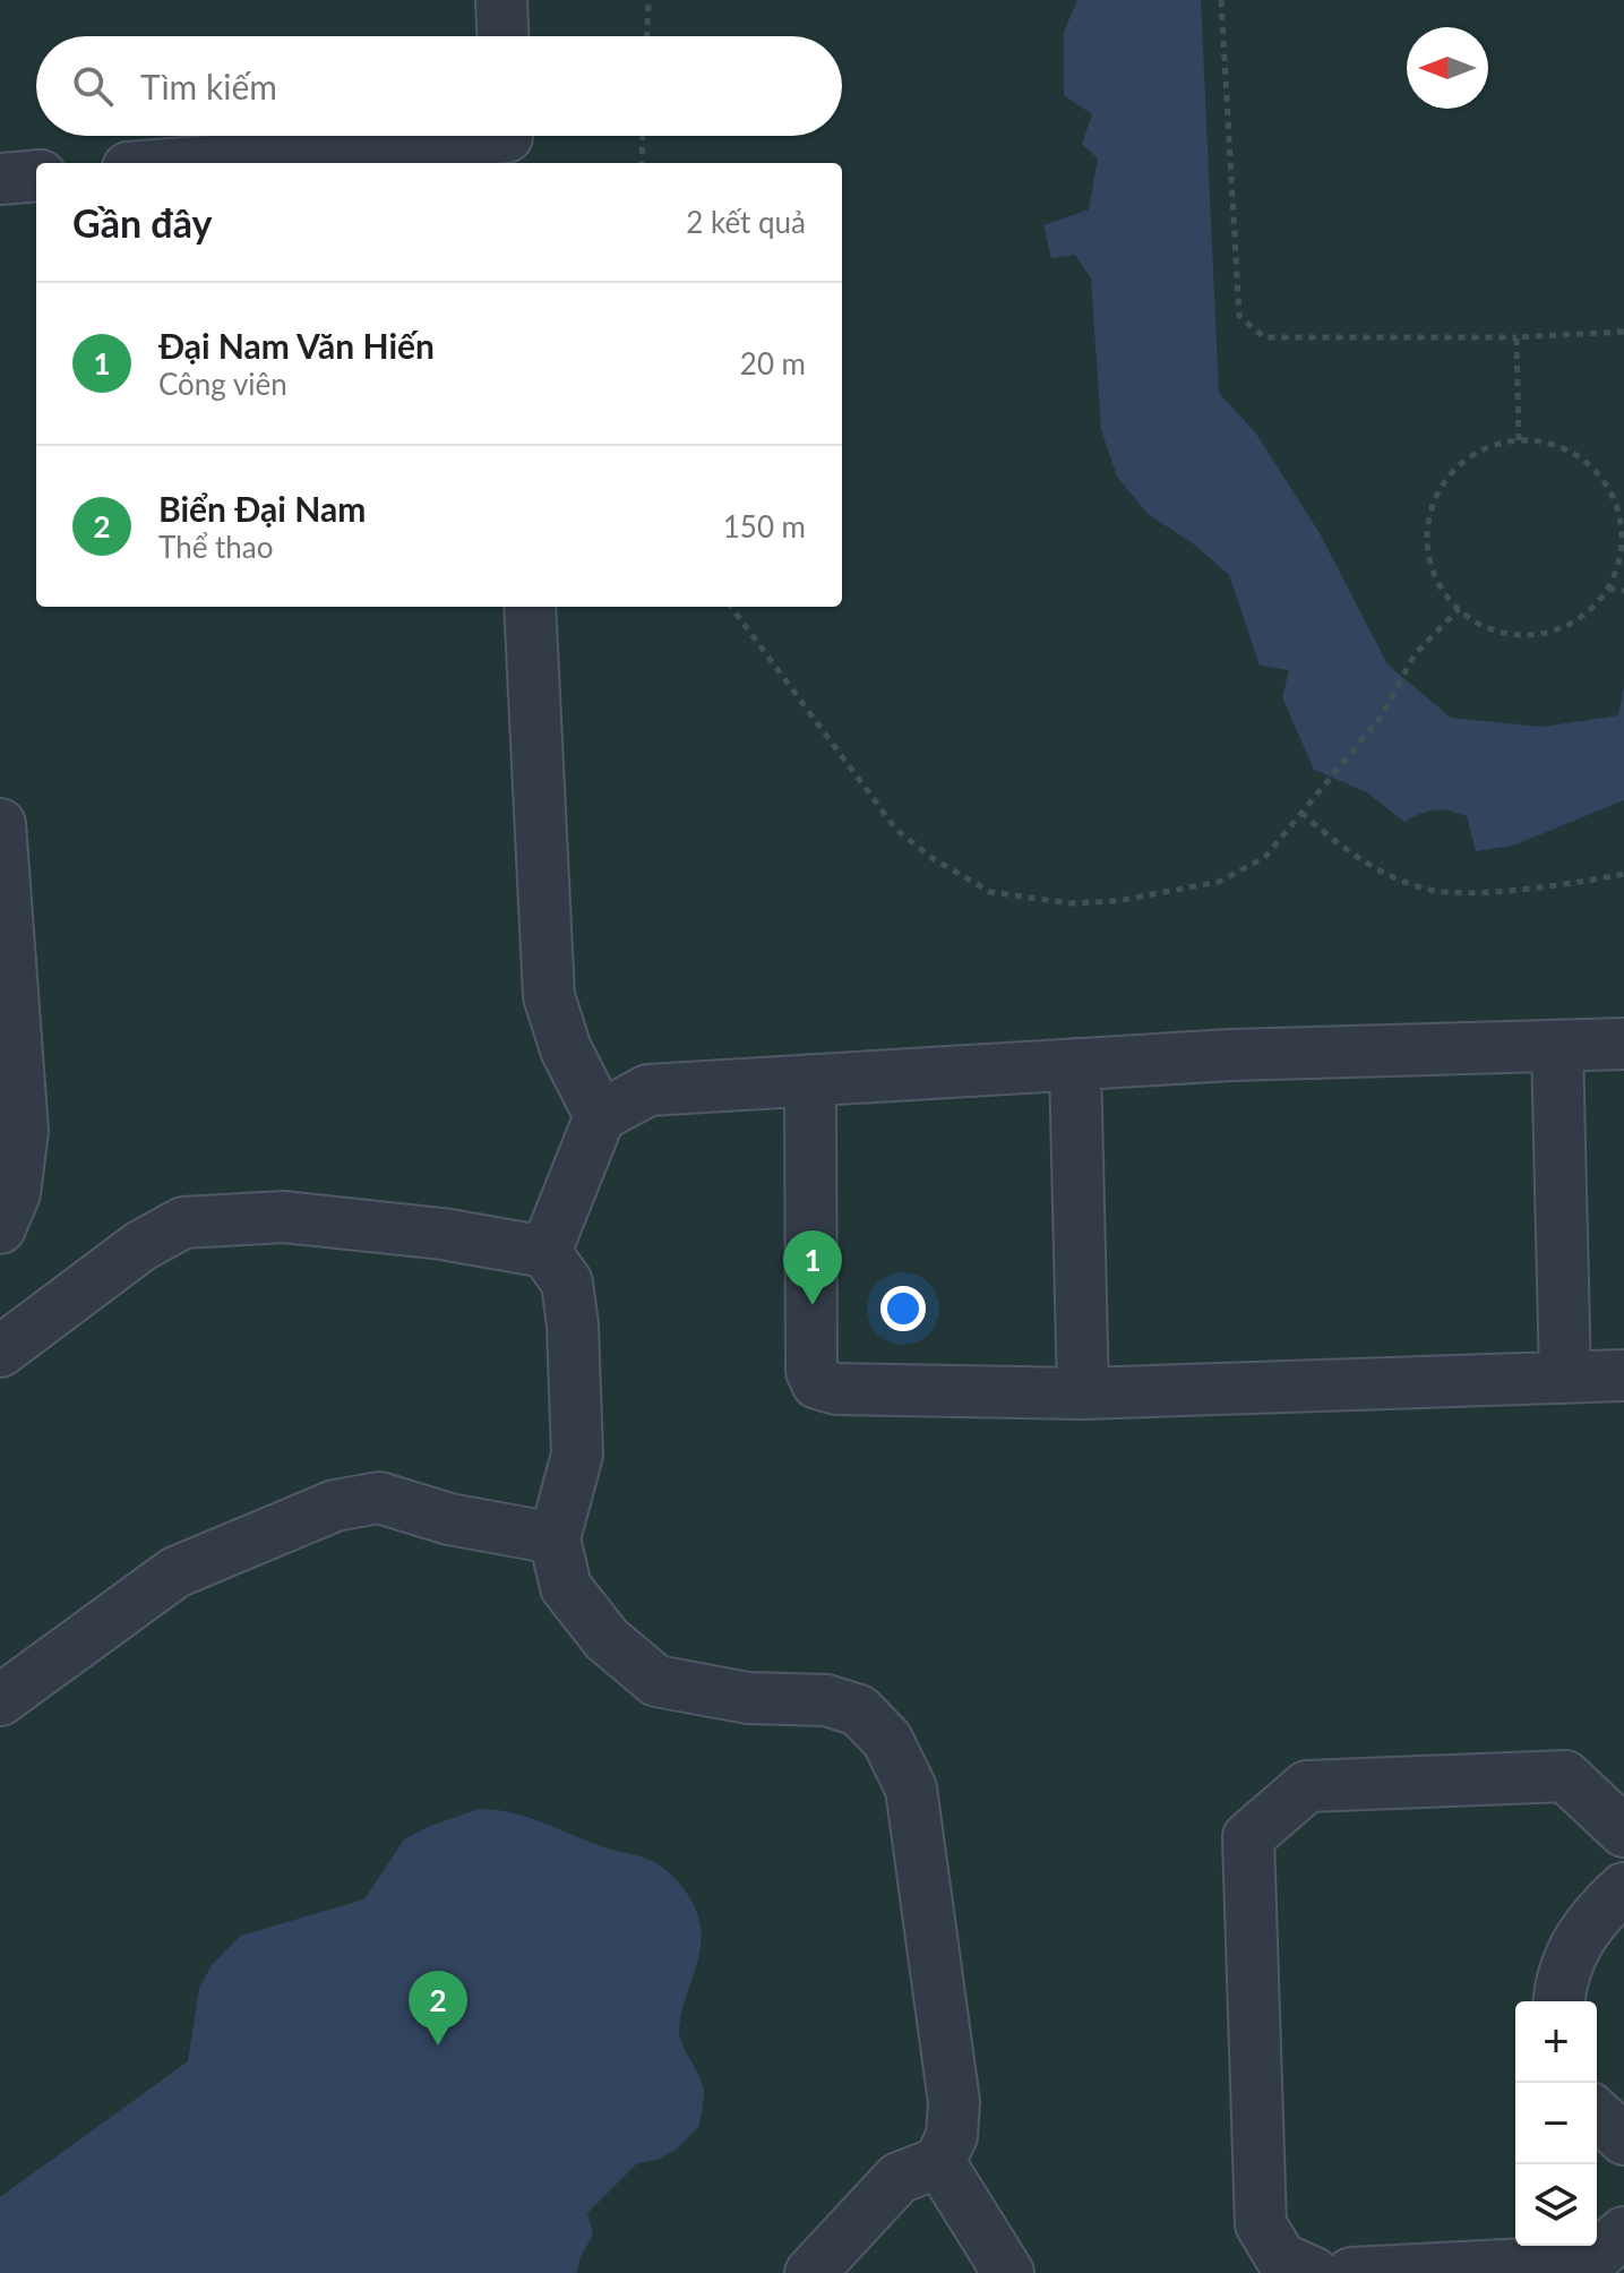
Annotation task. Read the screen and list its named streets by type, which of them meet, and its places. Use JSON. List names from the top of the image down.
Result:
{
  "north": "left",
  "page": {
    "search": "Tìm kiếm",
    "heading": ["Gần đây", "2 kết quả"],
    "list": [
      {
        "mark": "1",
        "name": "Đại Nam Văn Hiến",
        "note": "Công viên",
        "value": "20 m"
      },
      {
        "mark": "2",
        "name": "Biển Đại Nam",
        "note": "Thể thao",
        "value": "150 m"
      }
    ],
    "pins": ["1", "2"],
    "map_buttons": ["+", "−"]
  }
}
